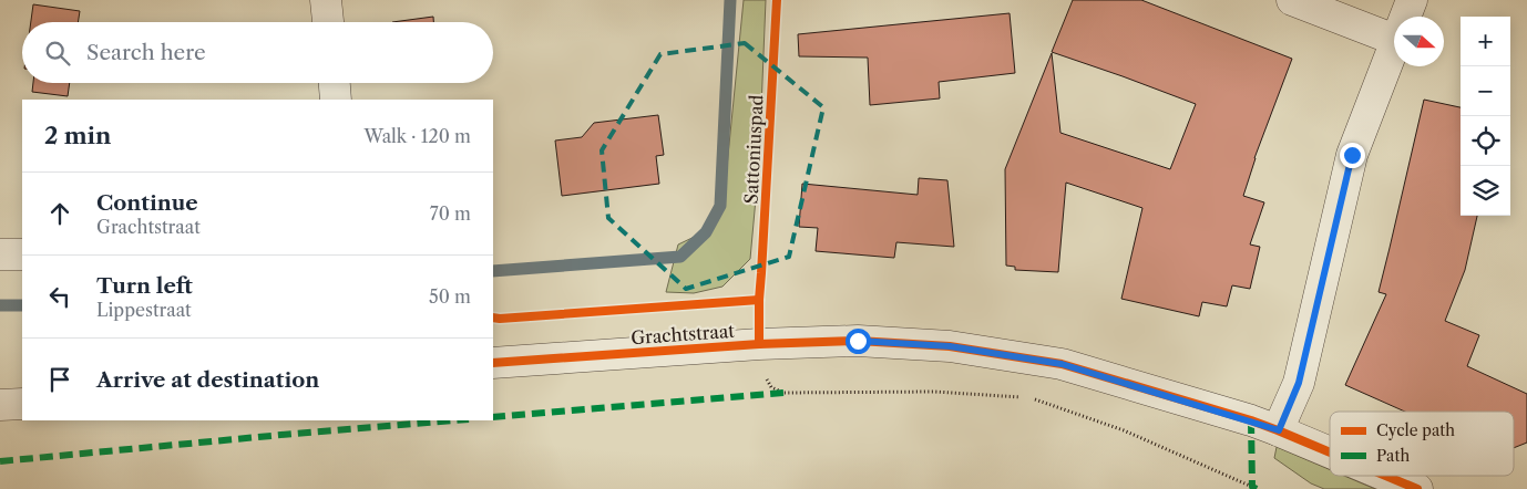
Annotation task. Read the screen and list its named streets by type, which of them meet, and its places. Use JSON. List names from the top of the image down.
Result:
{
  "streets": {
    "street": ["Grachtstraat"],
    "cycle path": ["Sattoniuspad"]
  },
  "legend": ["Cycle path", "Path"],
  "north": "right",
  "page": {
    "map_buttons": ["+", "−"],
    "search": "Search here",
    "heading": ["2 min", "Walk · 120 m"],
    "list": [
      ["Continue", "Grachtstraat", "70 m"],
      ["Turn left", "Lippestraat", "50 m"],
      "Arrive at destination"
    ]
  }
}
